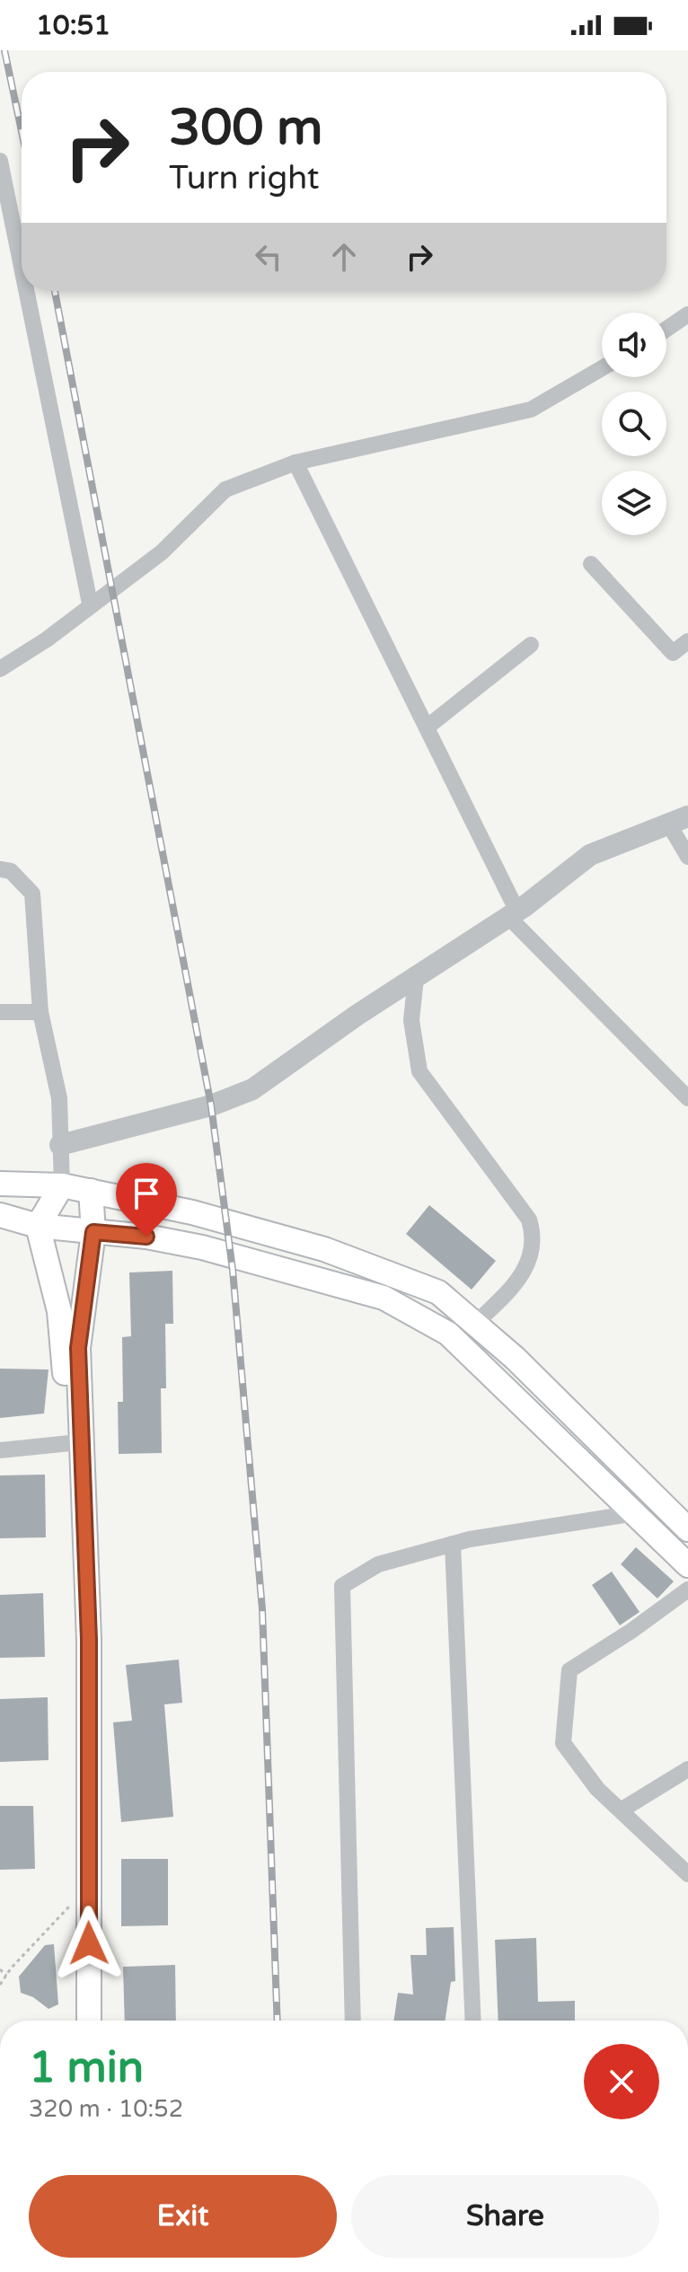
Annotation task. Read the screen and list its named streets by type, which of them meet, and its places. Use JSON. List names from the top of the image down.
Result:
{
  "page": {
    "status": "10:51",
    "turn": ["300 m", "Turn right"],
    "heading": ["1 min", "320 m · 10:52"],
    "buttons": ["Exit", "Share"]
  }
}
